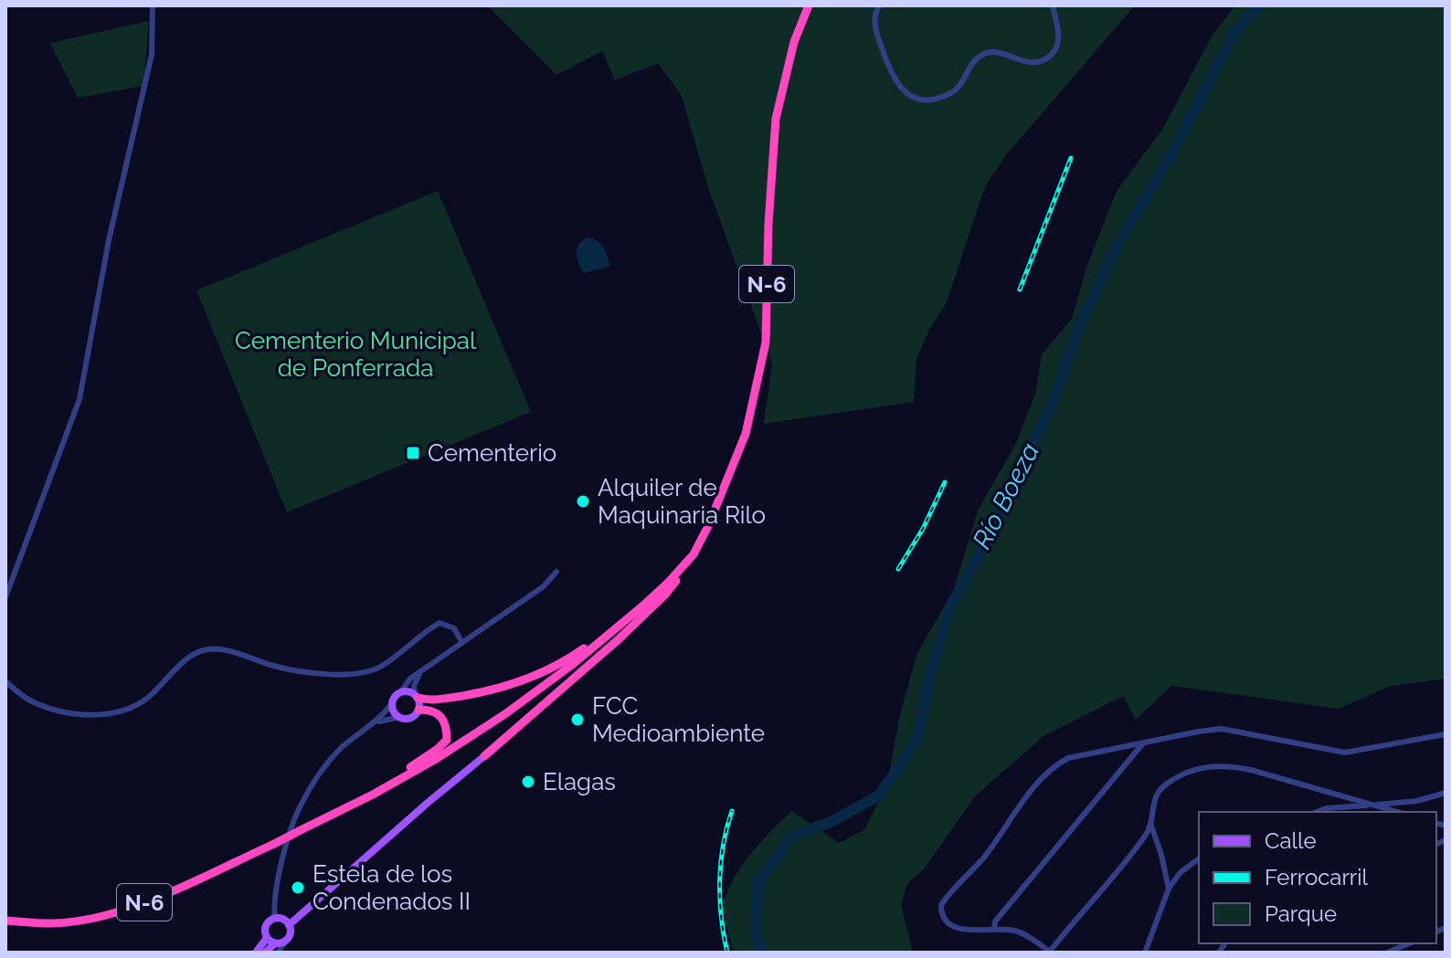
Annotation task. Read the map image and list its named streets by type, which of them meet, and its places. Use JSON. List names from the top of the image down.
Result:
{
  "streets": {
    "highway": ["N-6"]
  },
  "water": ["Río Boeza"],
  "parks": ["Cementerio Municipal de Ponferrada"],
  "places": {
    "transit": ["Cementerio"],
    "other": [
      "Alquiler de Maquinaria Rilo",
      "FCC Medioambiente",
      "Elagas",
      "Estela de los Condenados II"
    ]
  },
  "legend": ["Calle", "Ferrocarril", "Parque"]
}
